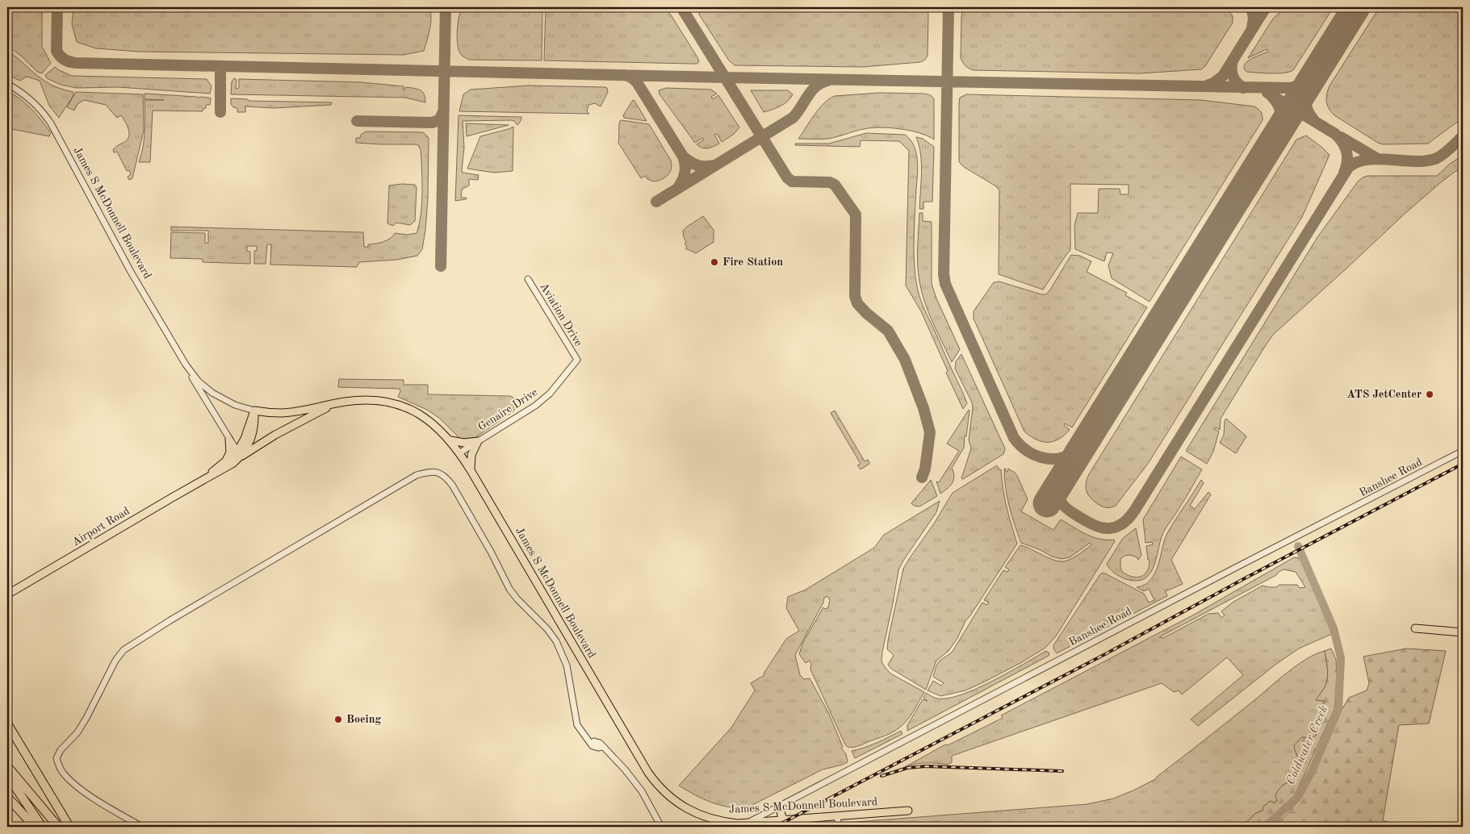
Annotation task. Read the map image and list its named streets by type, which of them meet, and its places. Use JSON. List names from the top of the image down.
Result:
{
  "streets": {
    "main road": ["James S McDonnell Boulevard", "Airport Road"],
    "street": ["Aviation Drive", "Genaire Drive", "Banshee Road"]
  },
  "crossings": [
    ["James S McDonnell Boulevard", "Genaire Drive"],
    ["James S McDonnell Boulevard", "Banshee Road"],
    ["James S McDonnell Boulevard", "Airport Road"],
    ["Aviation Drive", "Genaire Drive"]
  ],
  "water": ["Coldwater Creek"],
  "places": ["Fire Station", "ATS JetCenter", "Boeing"]
}
